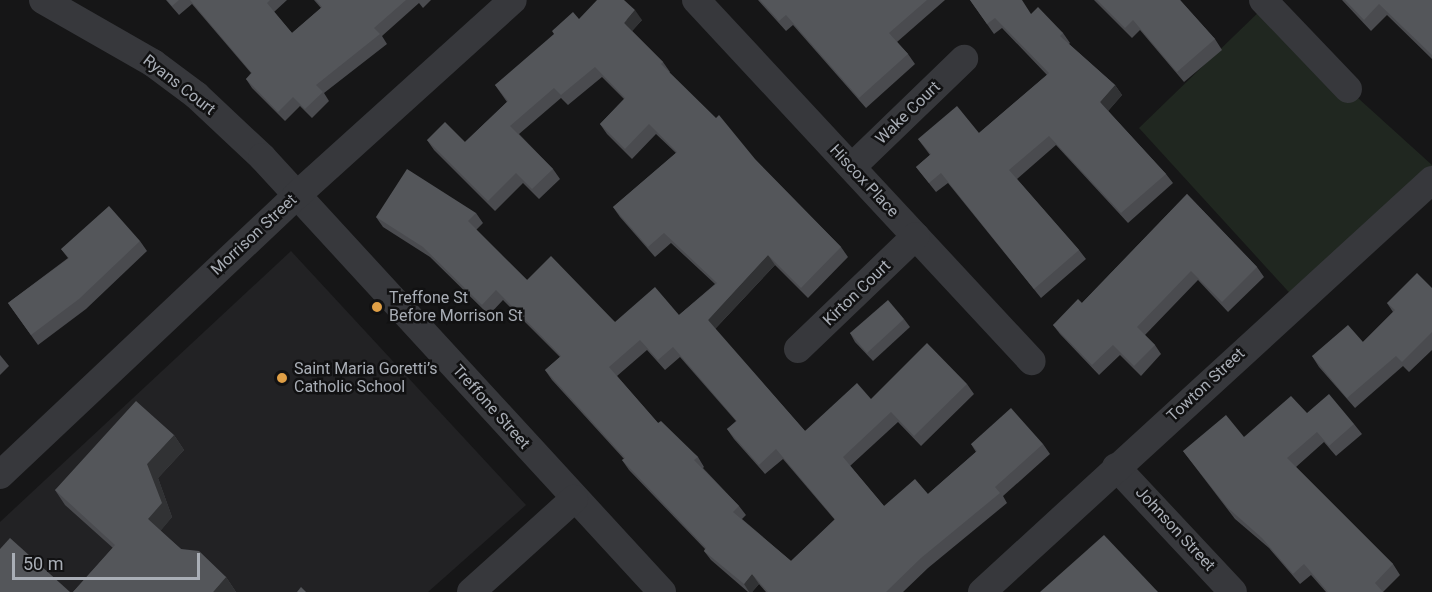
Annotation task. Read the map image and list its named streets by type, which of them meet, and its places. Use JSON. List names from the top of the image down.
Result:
{
  "streets": {
    "street": [
      "Ryans Court",
      "Wake Court",
      "Hiscox Place",
      "Morrison Street",
      "Kirton Court",
      "Towton Street",
      "Treffone Street",
      "Johnson Street"
    ]
  },
  "crossings": [
    ["Ryans Court", "Morrison Street"],
    ["Ryans Court", "Treffone Street"],
    ["Wake Court", "Hiscox Place"],
    ["Hiscox Place", "Kirton Court"],
    ["Morrison Street", "Treffone Street"],
    ["Towton Street", "Johnson Street"]
  ],
  "places": ["Treffone St Before Morrison St", "Saint Maria Goretti’s Catholic School"],
  "scale_bar": "50 m"
}
